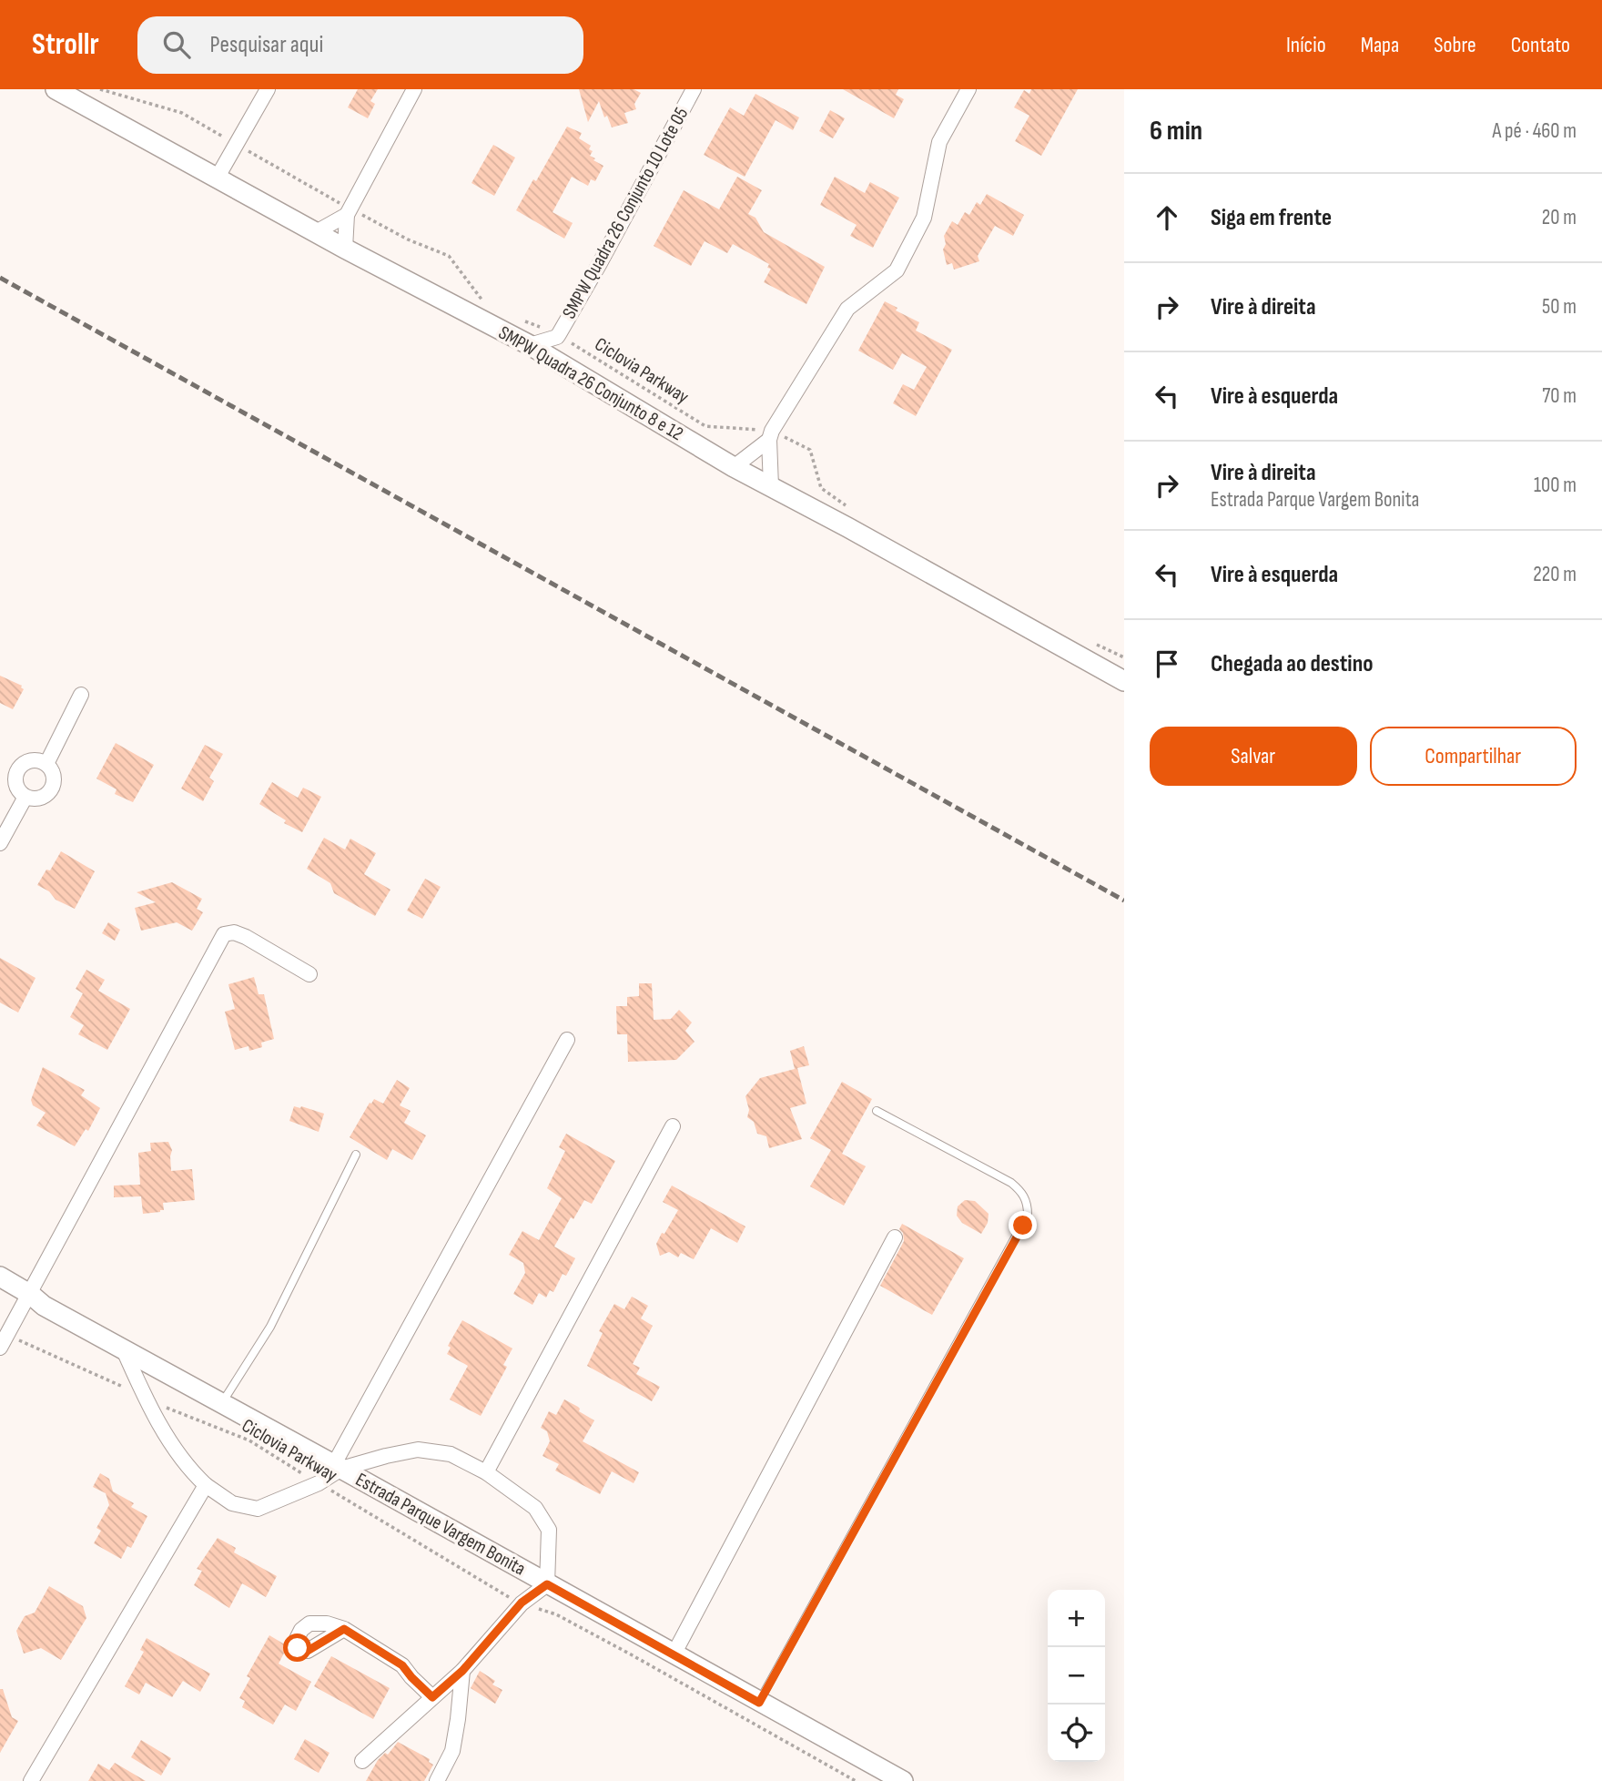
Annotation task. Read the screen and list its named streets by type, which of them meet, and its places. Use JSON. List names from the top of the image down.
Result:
{
  "streets": {
    "street": ["SMPW Quadra 26 Conjunto 10 Lote 05", "SMPW Quadra 26 Conjunto 8 e 12", "Estrada Parque Vargem Bonita"],
    "path": ["Ciclovia Parkway"]
  },
  "crossings": [
    ["SMPW Quadra 26 Conjunto 10 Lote 05", "Ciclovia Parkway"],
    ["SMPW Quadra 26 Conjunto 10 Lote 05", "SMPW Quadra 26 Conjunto 8 e 12"]
  ],
  "page": {
    "header": "Strollr",
    "search": "Pesquisar aqui",
    "nav": [
      "Início",
      "Mapa",
      "Sobre",
      "Contato"
    ],
    "heading": ["6 min", "A pé · 460 m"],
    "list": [
      ["Siga em frente", "20 m"],
      ["Vire à direita", "50 m"],
      ["Vire à esquerda", "70 m"],
      ["Vire à direita", "Estrada Parque Vargem Bonita", "100 m"],
      ["Vire à esquerda", "220 m"],
      "Chegada ao destino"
    ],
    "buttons": ["Salvar", "Compartilhar"],
    "map_buttons": ["+", "−"]
  }
}
